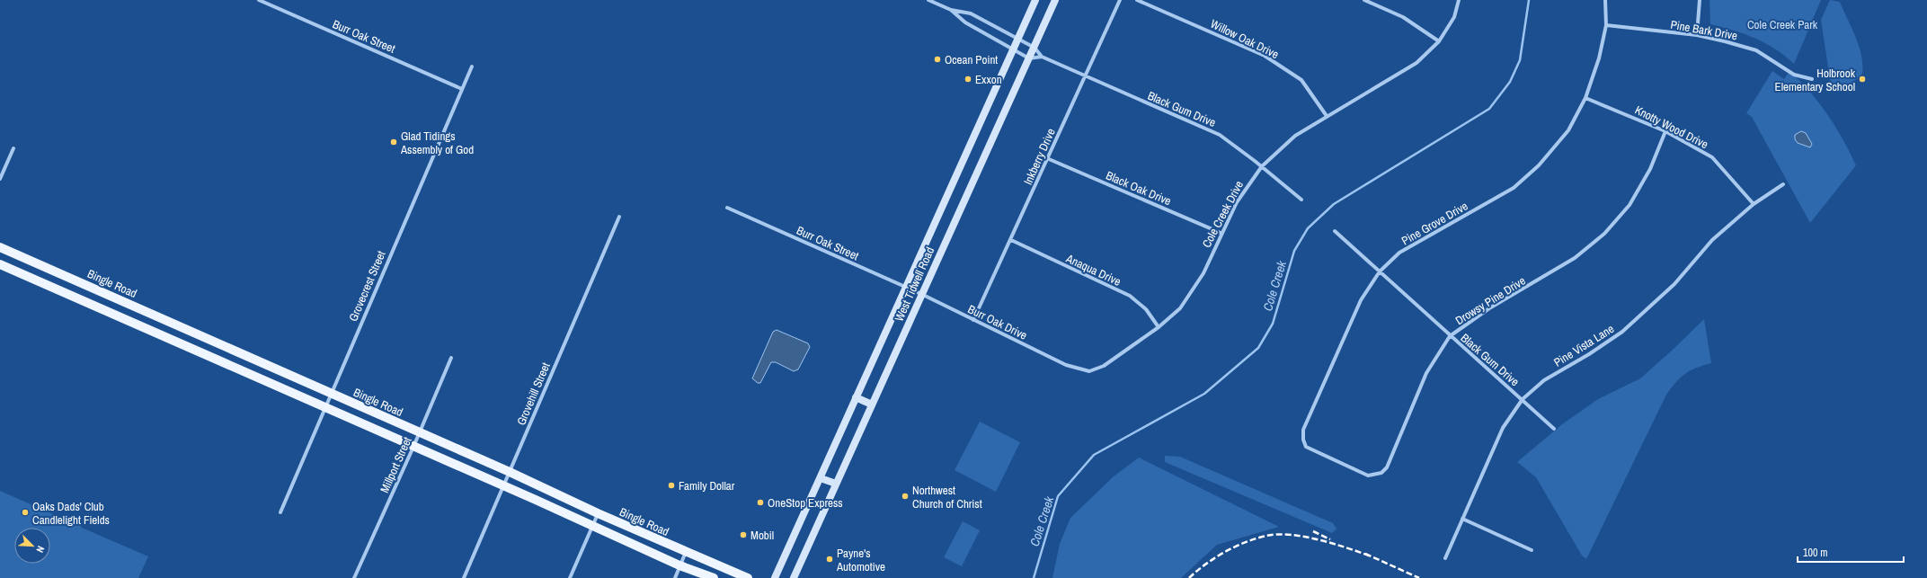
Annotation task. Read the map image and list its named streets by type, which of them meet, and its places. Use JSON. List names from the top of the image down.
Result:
{
  "streets": {
    "main road": ["Bingle Road", "West Tidwell Road"],
    "street": [
      "Pine Bark Drive",
      "Burr Oak Street",
      "Willow Oak Drive",
      "Black Gum Drive",
      "Knotty Wood Drive",
      "Inkberry Drive",
      "Black Oak Drive",
      "Cole Creek Drive",
      "Pine Grove Drive",
      "Anaqua Drive",
      "Grovecrest Street",
      "Drowsy Pine Drive",
      "Burr Oak Drive",
      "Pine Vista Lane",
      "Grovehill Street",
      "Millport Street"
    ]
  },
  "crossings": [
    ["Pine Bark Drive", "Pine Grove Drive"],
    ["Burr Oak Street", "West Tidwell Road"],
    ["Burr Oak Street", "Grovecrest Street"],
    ["Burr Oak Street", "Burr Oak Drive"],
    ["Willow Oak Drive", "Cole Creek Drive"],
    ["Black Gum Drive", "Inkberry Drive"],
    ["Black Gum Drive", "Cole Creek Drive"],
    ["Black Gum Drive", "Pine Grove Drive"],
    ["Black Gum Drive", "West Tidwell Road"],
    ["Black Gum Drive", "Drowsy Pine Drive"],
    ["Black Gum Drive", "Pine Vista Lane"],
    ["Knotty Wood Drive", "Pine Grove Drive"],
    ["Knotty Wood Drive", "Drowsy Pine Drive"],
    ["Knotty Wood Drive", "Pine Vista Lane"],
    ["Inkberry Drive", "Black Oak Drive"],
    ["Inkberry Drive", "Anaqua Drive"],
    ["Inkberry Drive", "Burr Oak Drive"],
    ["Black Oak Drive", "Cole Creek Drive"],
    ["Cole Creek Drive", "Anaqua Drive"],
    ["Cole Creek Drive", "Burr Oak Drive"],
    ["Pine Grove Drive", "Drowsy Pine Drive"],
    ["Bingle Road", "Grovecrest Street"],
    ["Bingle Road", "Grovehill Street"],
    ["Bingle Road", "Millport Street"],
    ["West Tidwell Road", "Burr Oak Drive"]
  ],
  "water": ["Cole Creek"],
  "parks": ["Cole Creek Park"],
  "places": [
    "Ocean Point",
    "Exxon",
    "Holbrook Elementary School",
    "Glad Tidings Assembly of God",
    "Family Dollar",
    "Northwest Church of Christ",
    "OneStop Express",
    "Oaks Dads' Club Candlelight Fields",
    "Mobil",
    "Payne's Automotive"
  ],
  "scale_bar": "100 m",
  "north": "bottom right"
}
